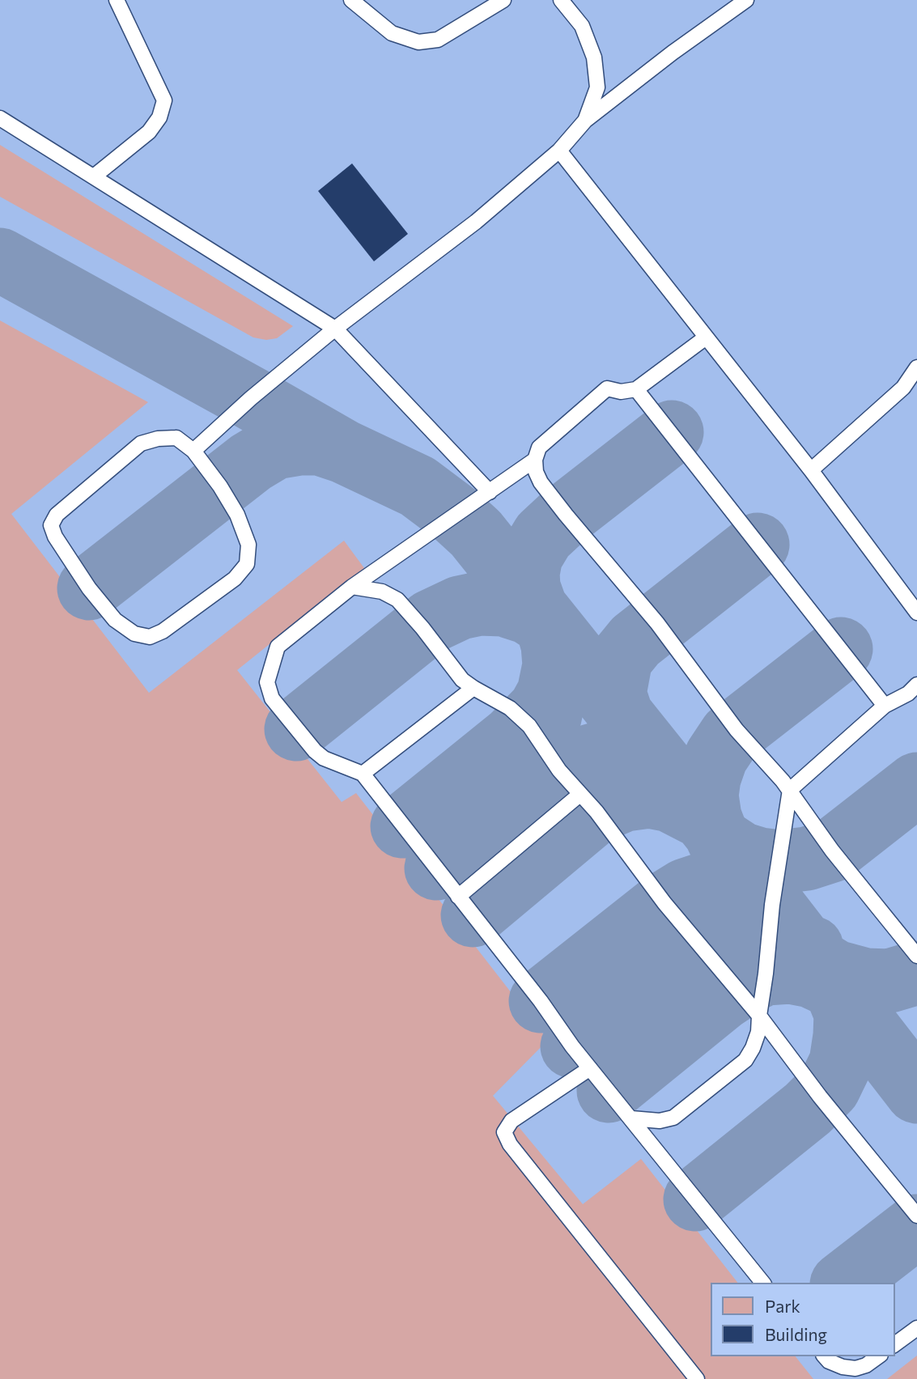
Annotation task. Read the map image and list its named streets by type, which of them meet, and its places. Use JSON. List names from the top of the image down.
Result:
{
  "legend": ["Park", "Building"]
}
